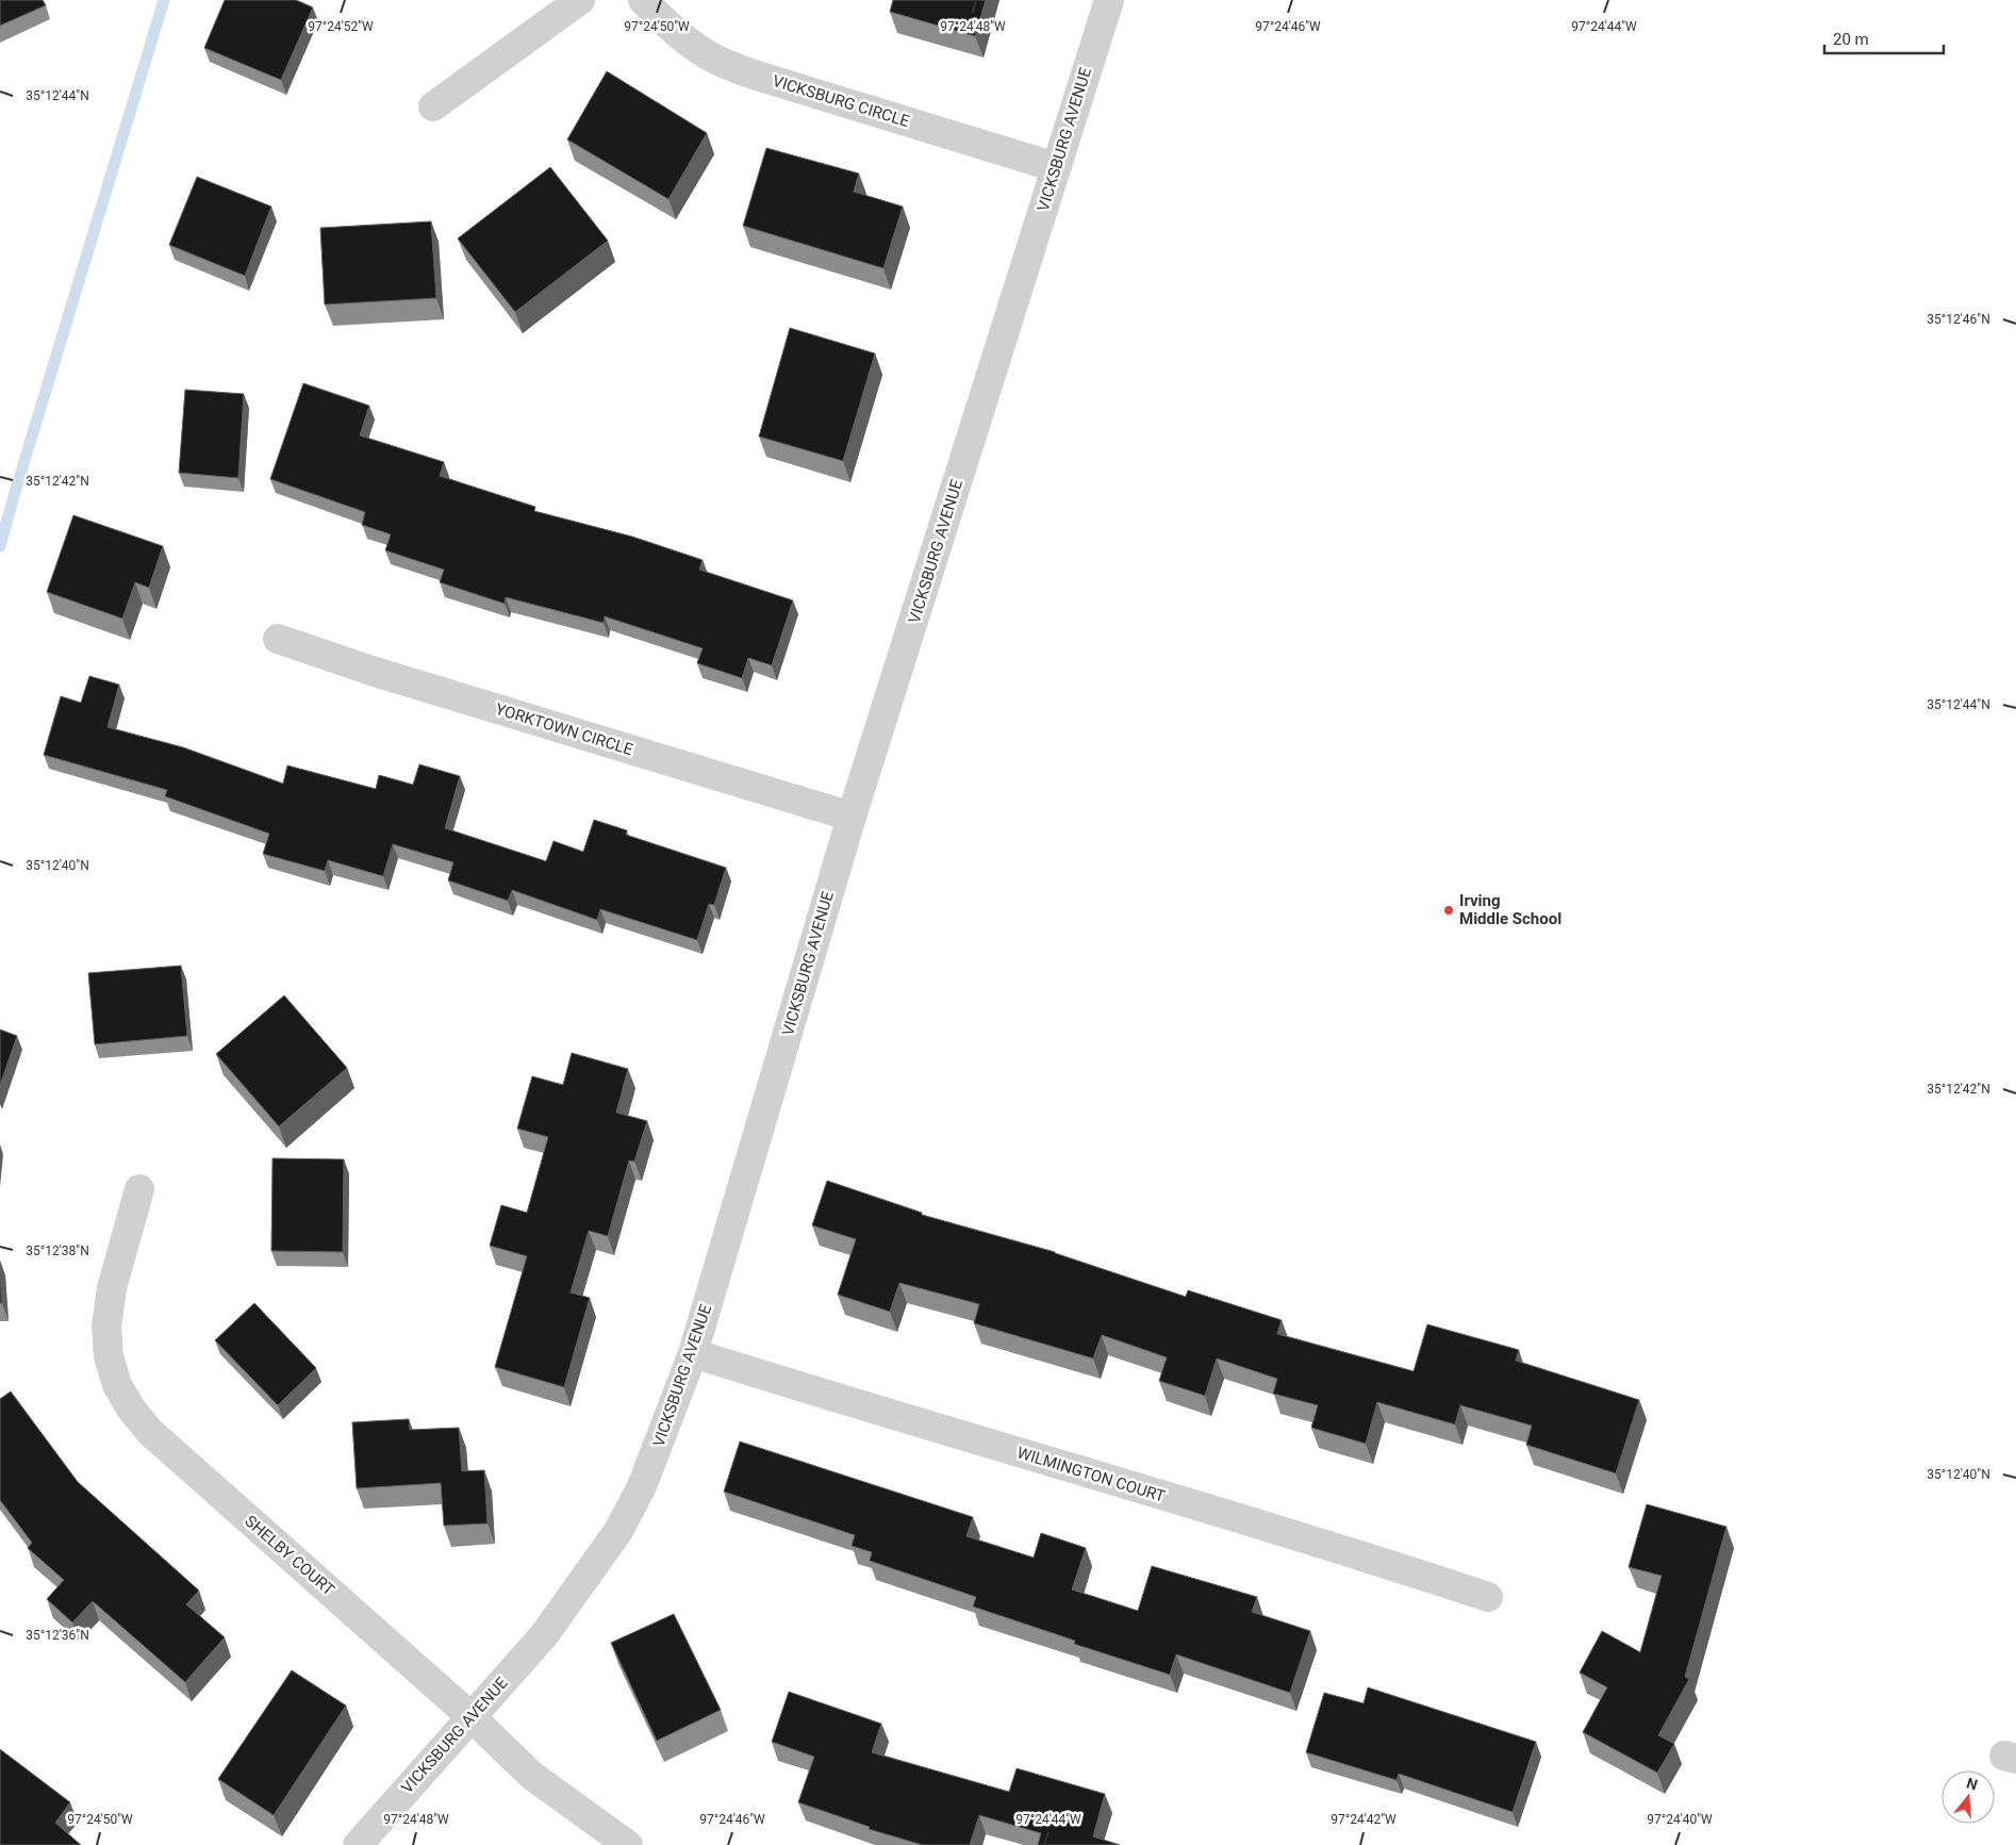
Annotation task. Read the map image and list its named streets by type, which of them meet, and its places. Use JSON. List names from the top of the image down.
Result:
{
  "streets": {
    "street": [
      "VICKSBURG CIRCLE",
      "VICKSBURG AVENUE",
      "YORKTOWN CIRCLE",
      "WILMINGTON COURT",
      "SHELBY COURT"
    ]
  },
  "crossings": [
    ["VICKSBURG CIRCLE", "VICKSBURG AVENUE"],
    ["VICKSBURG AVENUE", "YORKTOWN CIRCLE"],
    ["VICKSBURG AVENUE", "WILMINGTON COURT"],
    ["VICKSBURG AVENUE", "SHELBY COURT"]
  ],
  "places": ["Irving Middle School"],
  "scale_bar": "20 m",
  "north": "top",
  "coordinates": [
    "97°24'52\"W",
    "97°24'50\"W",
    "97°24'48\"W",
    "97°24'46\"W",
    "97°24'44\"W",
    "35°12'44\"N",
    "35°12'46\"N",
    "35°12'42\"N",
    "35°12'40\"N",
    "35°12'38\"N",
    "35°12'36\"N",
    "97°24'42\"W",
    "97°24'40\"W"
  ]
}
